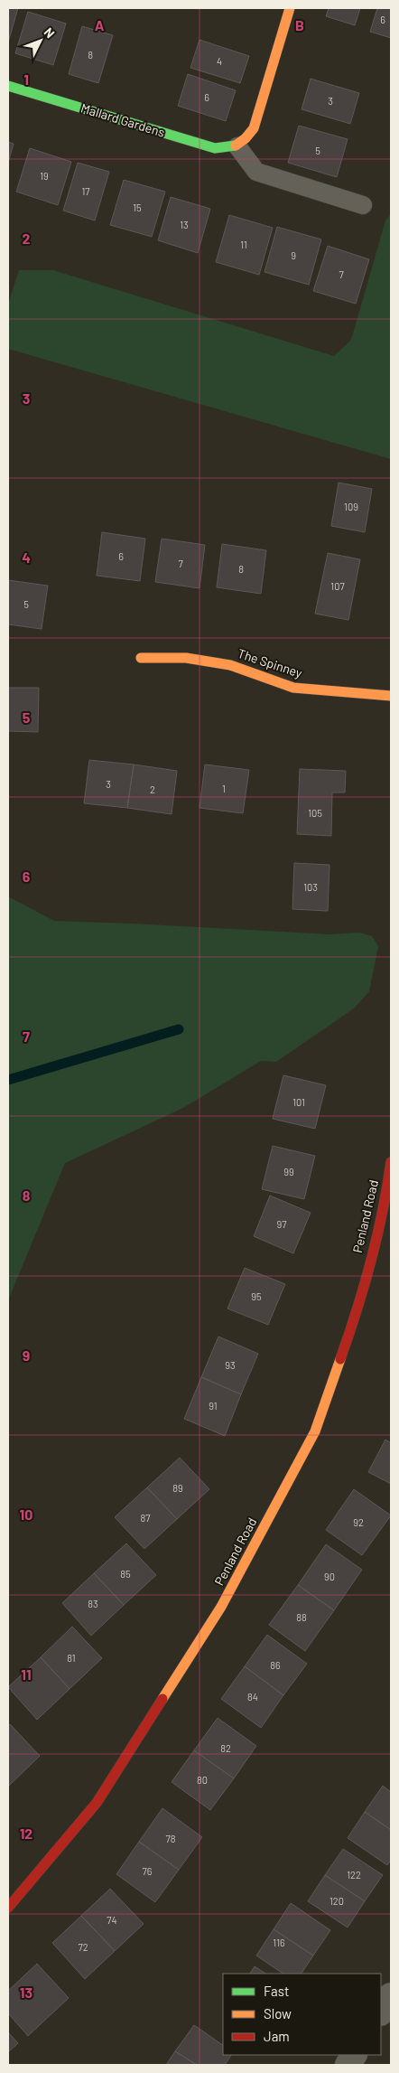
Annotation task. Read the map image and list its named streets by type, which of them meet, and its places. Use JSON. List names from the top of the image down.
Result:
{
  "streets": {
    "street": ["Mallard Gardens", "The Spinney", "Penland Road"]
  },
  "house_numbers": [
    "6",
    "8",
    "4",
    "6",
    "3",
    "5",
    "19",
    "17",
    "15",
    "13",
    "11",
    "9",
    "7",
    "109",
    "6",
    "7",
    "8",
    "107",
    "5",
    "3",
    "1",
    "2",
    "105",
    "103",
    "101",
    "99",
    "97",
    "95",
    "93",
    "91",
    "89",
    "87",
    "92",
    "85",
    "90",
    "83",
    "88",
    "81",
    "86",
    "84",
    "82",
    "80",
    "78",
    "76",
    "122",
    "120",
    "74",
    "116",
    "72"
  ],
  "legend": ["Fast", "Slow", "Jam"],
  "north": "top right",
  "grid": {
    "columns": ["A", "B"],
    "rows": [
      "1",
      "2",
      "3",
      "4",
      "5",
      "6",
      "7",
      "8",
      "9",
      "10",
      "11",
      "12",
      "13"
    ]
  }
}
